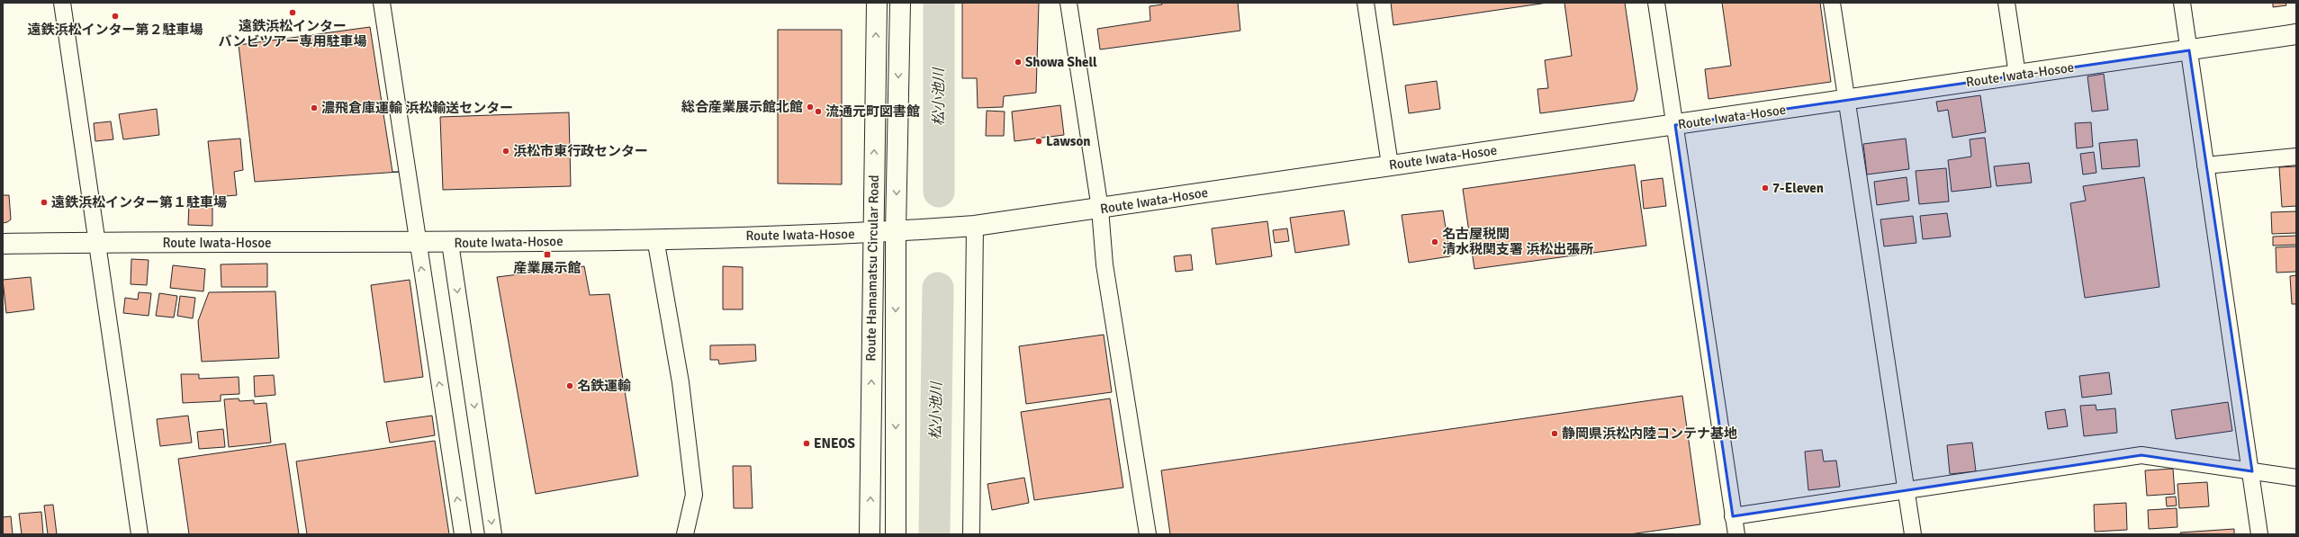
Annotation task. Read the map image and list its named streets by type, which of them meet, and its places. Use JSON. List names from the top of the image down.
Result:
{
  "streets": {
    "main road": ["Route Iwata-Hosoe", "Route Hamamatsu Circular Road"]
  },
  "crossings": [
    ["Route Iwata-Hosoe", "Route Hamamatsu Circular Road"]
  ],
  "water": ["松小池川"],
  "places": {
    "other": [
      "遠鉄浜松インター バンビツアー専用駐車場",
      "遠鉄浜松インター第２駐車場",
      "Showa Shell",
      "総合産業展示館北館",
      "濃飛倉庫運輸 浜松輸送センター",
      "流通元町図書館",
      "Lawson",
      "浜松市東行政センター",
      "7-Eleven",
      "遠鉄浜松インター第１駐車場",
      "名古屋税関 清水税関支署 浜松出張所",
      "名鉄運輸",
      "静岡県浜松内陸コンテナ基地",
      "ENEOS"
    ],
    "transit": ["産業展示館"]
  }
}
